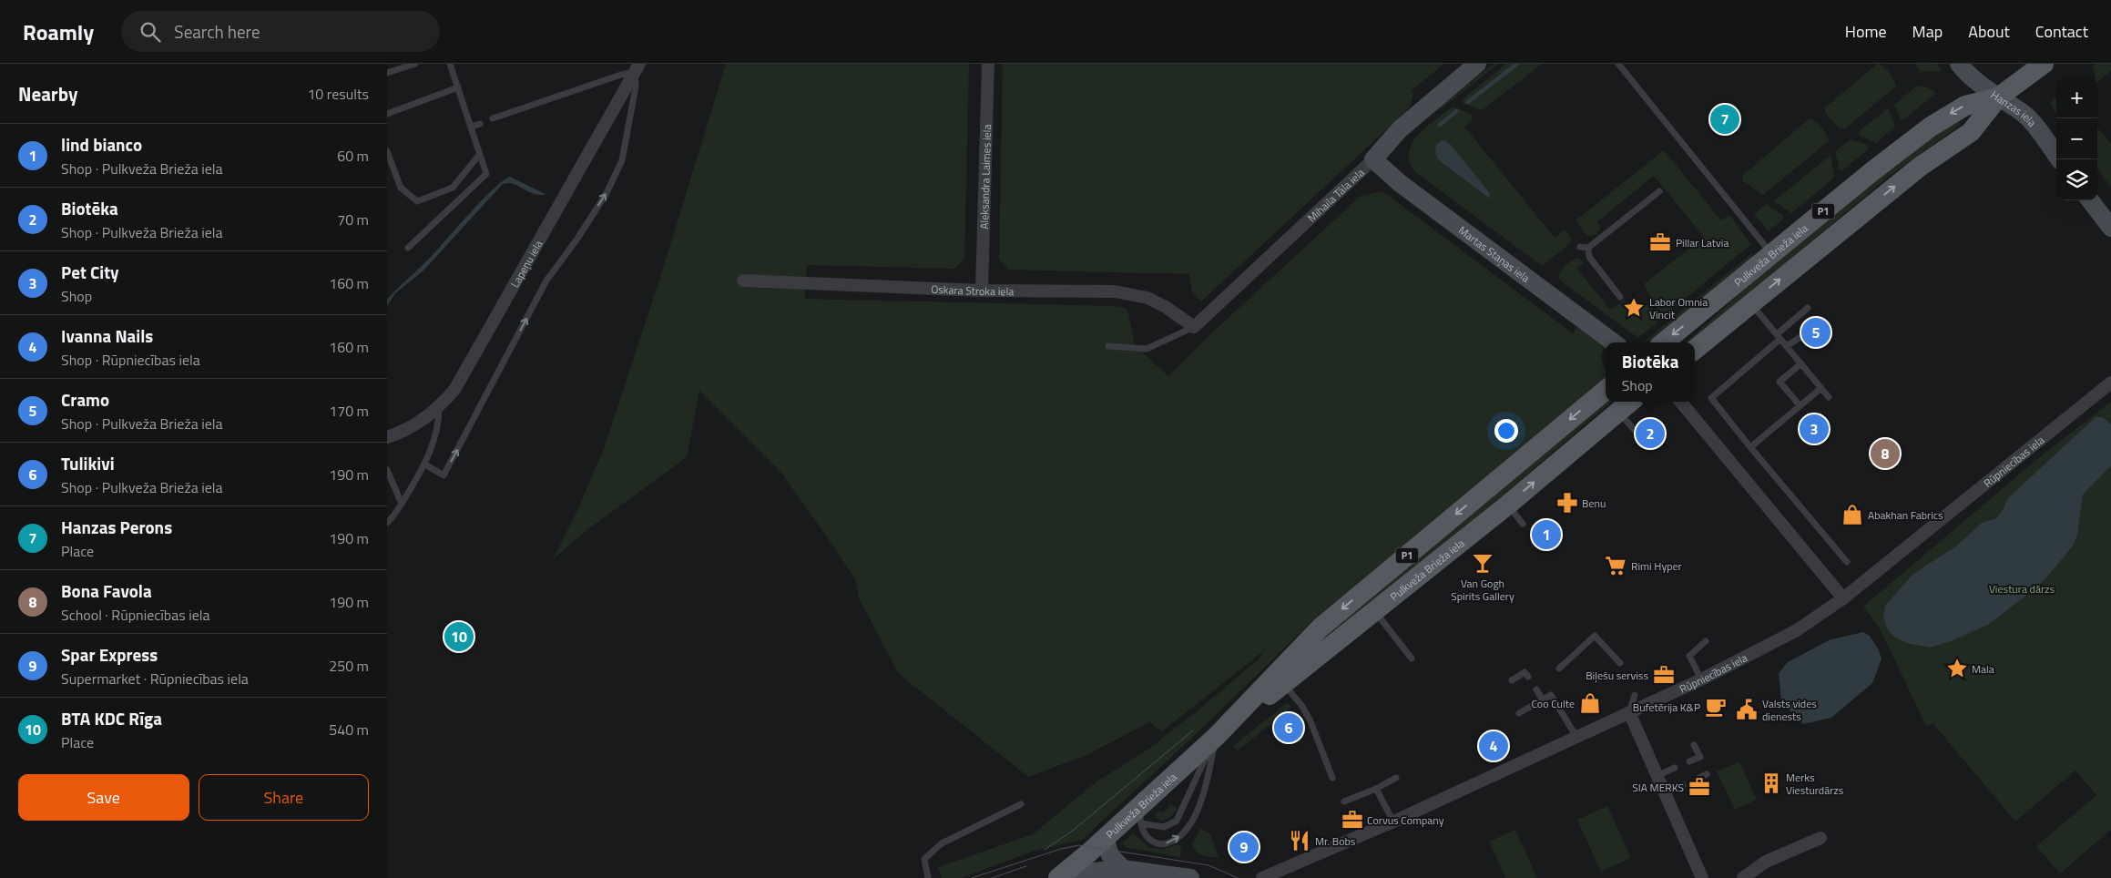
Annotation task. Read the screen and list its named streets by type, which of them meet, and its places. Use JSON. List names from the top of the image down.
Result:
{
  "streets": {
    "main road": ["P1", "Pulkveža Brieža iela"],
    "street": [
      "Hanzas iela",
      "Aleksandra Laimes iela",
      "Mihaila Tāla iela",
      "Martas Staņas iela",
      "Lapeņu iela",
      "Oskara Stroka iela",
      "Rūpniecības iela"
    ]
  },
  "crossings": [
    ["Hanzas iela", "Pulkveža Brieža iela"],
    ["Aleksandra Laimes iela", "Oskara Stroka iela"],
    ["Mihaila Tāla iela", "Martas Staņas iela"],
    ["Mihaila Tāla iela", "Oskara Stroka iela"]
  ],
  "parks": ["Viestura dārzs"],
  "places": {
    "office": [
      "Pillar Latvia",
      "Biļešu serviss",
      "SIA MERKS",
      "Corvus Company"
    ],
    "place": ["Labor Omnia Vincit", "Mala"],
    "pharmacy": ["Benu"],
    "shop": ["Abakhan Fabrics", "Coo Culte"],
    "bar": ["Van Gogh Spirits Gallery"],
    "supermarket": ["Rimi Hyper"],
    "cafe": ["Bufetērija K&P"],
    "public building": ["Valsts vides dienests"],
    "building": ["Merks Viesturdārzs"],
    "restaurant": ["Mr. Bobs"]
  },
  "page": {
    "header": "Roamly",
    "search": "Search here",
    "nav": [
      "Home",
      "Map",
      "About",
      "Contact"
    ],
    "heading": ["Nearby", "10 results"],
    "map_buttons": ["+", "−"],
    "pins": [
      "7",
      "5",
      "3",
      "2",
      "8",
      "1",
      "10",
      "6",
      "4",
      "9"
    ],
    "list": [
      {
        "mark": "1",
        "name": "lind bianco",
        "note": "Shop · Pulkveža Brieža iela",
        "value": "60 m"
      },
      {
        "mark": "2",
        "name": "Biotēka",
        "note": "Shop · Pulkveža Brieža iela",
        "value": "70 m"
      },
      {
        "mark": "3",
        "name": "Pet City",
        "note": "Shop",
        "value": "160 m"
      },
      {
        "mark": "4",
        "name": "Ivanna Nails",
        "note": "Shop · Rūpniecības iela",
        "value": "160 m"
      },
      {
        "mark": "5",
        "name": "Cramo",
        "note": "Shop · Pulkveža Brieža iela",
        "value": "170 m"
      },
      {
        "mark": "6",
        "name": "Tulikivi",
        "note": "Shop · Pulkveža Brieža iela",
        "value": "190 m"
      },
      {
        "mark": "7",
        "name": "Hanzas Perons",
        "note": "Place",
        "value": "190 m"
      },
      {
        "mark": "8",
        "name": "Bona Favola",
        "note": "School · Rūpniecības iela",
        "value": "190 m"
      },
      {
        "mark": "9",
        "name": "Spar Express",
        "note": "Supermarket · Rūpniecības iela",
        "value": "250 m"
      },
      {
        "mark": "10",
        "name": "BTA KDC Rīga",
        "note": "Place",
        "value": "540 m"
      }
    ],
    "popup": ["Biotēka", "Shop"],
    "buttons": ["Save", "Share"]
  }
}
